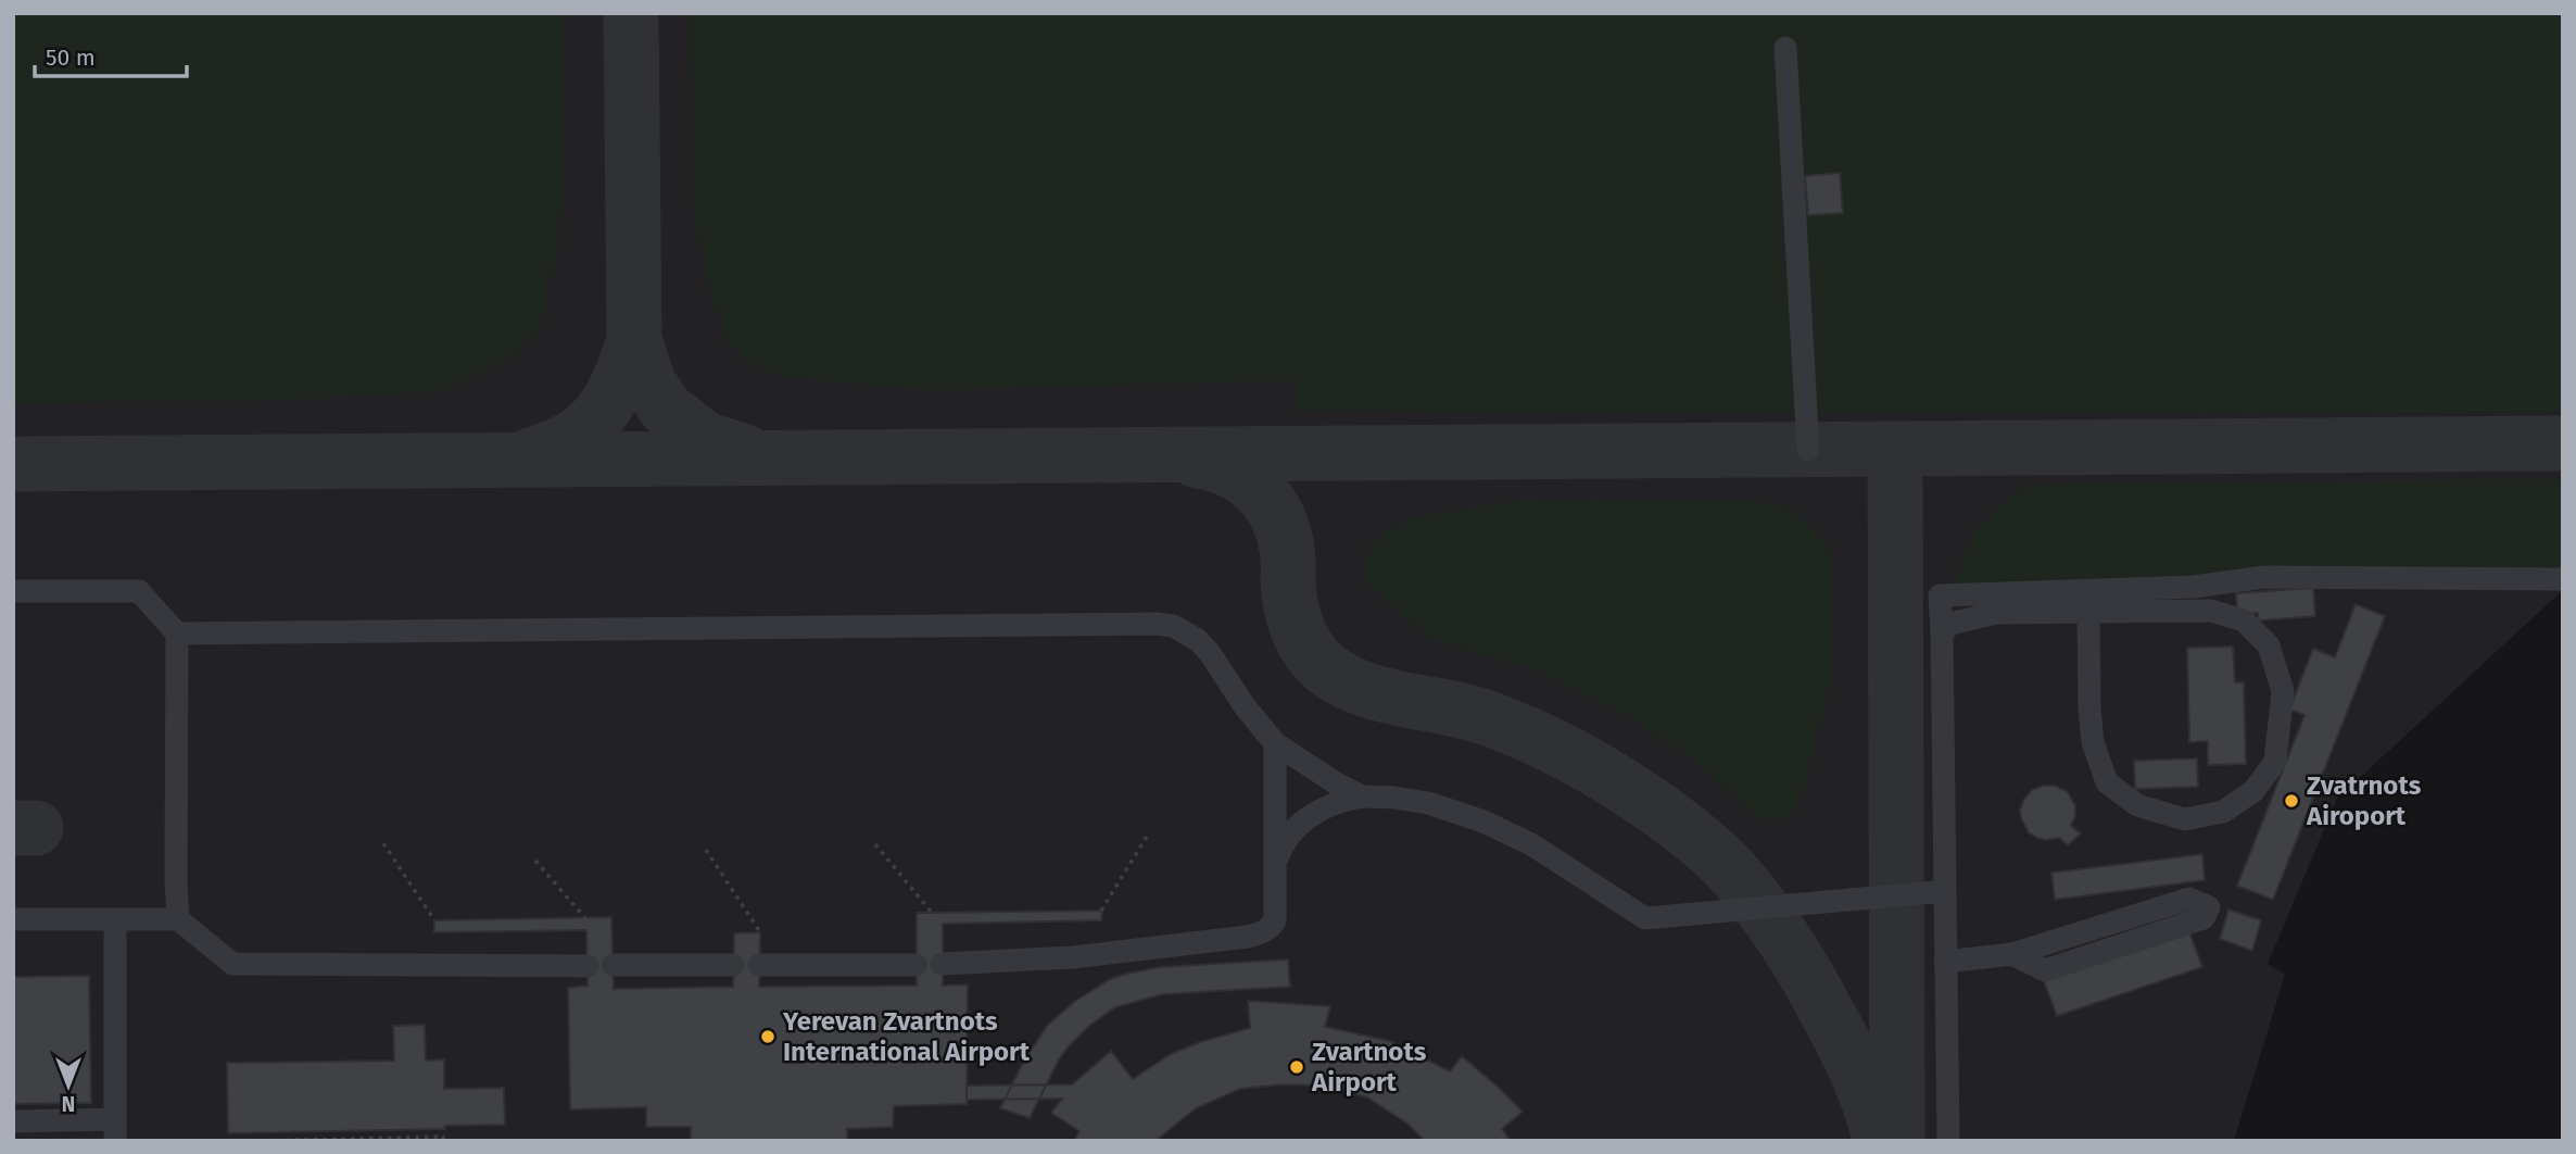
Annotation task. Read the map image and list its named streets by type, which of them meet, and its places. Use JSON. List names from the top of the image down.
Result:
{
  "places": ["Zvatrnots Airoport", "Yerevan Zvartnots International Airport", "Zvartnots Airport"],
  "scale_bar": "50 m",
  "north": "bottom"
}
